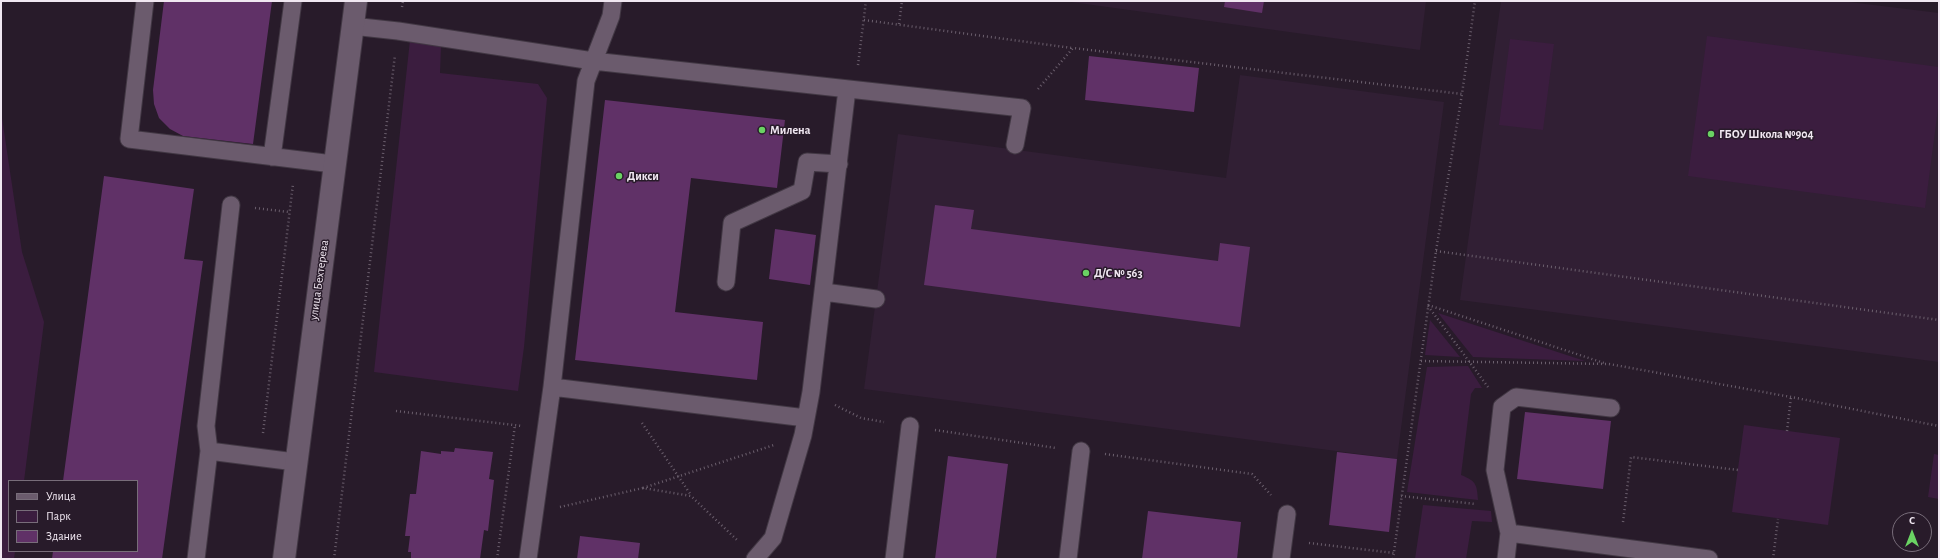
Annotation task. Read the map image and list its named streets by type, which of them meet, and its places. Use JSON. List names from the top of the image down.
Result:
{
  "streets": {
    "street": ["улица Бехтерева"]
  },
  "places": [
    "Милена",
    "ГБОУ Школа №904",
    "Дикси",
    "Д/C № 563"
  ],
  "legend": ["Улица", "Парк", "Здание"],
  "north": "top"
}
